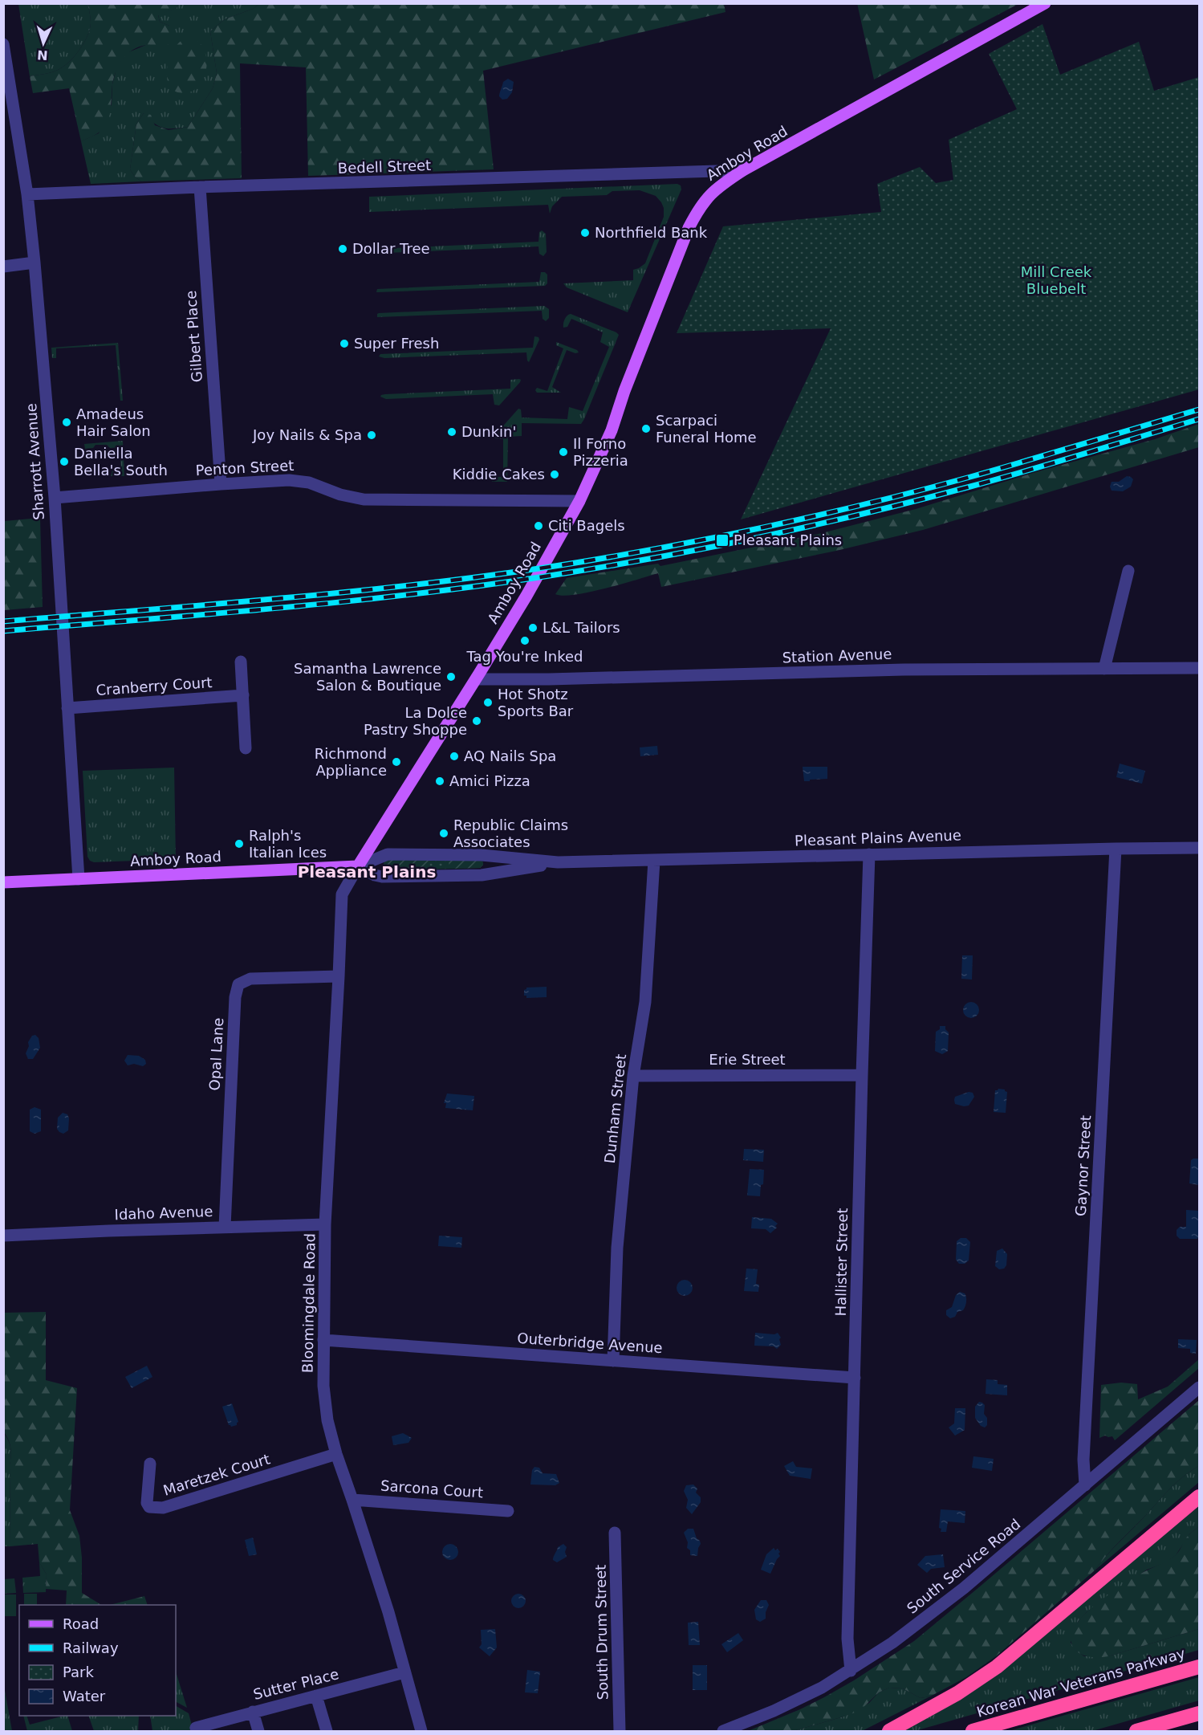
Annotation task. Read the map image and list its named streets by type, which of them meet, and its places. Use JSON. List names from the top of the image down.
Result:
{
  "streets": {
    "highway": ["Korean War Veterans Parkway"],
    "main road": ["Amboy Road"],
    "street": [
      "Bedell Street",
      "Gilbert Place",
      "Sharrott Avenue",
      "Penton Street",
      "Station Avenue",
      "Cranberry Court",
      "Pleasant Plains Avenue",
      "Opal Lane",
      "Erie Street",
      "Dunham Street",
      "Gaynor Street",
      "Idaho Avenue",
      "Hallister Street",
      "Bloomingdale Road",
      "Outerbridge Avenue",
      "Maretzek Court",
      "Sarcona Court",
      "South Service Road",
      "South Drum Street",
      "Sutter Place"
    ]
  },
  "crossings": [
    ["Amboy Road", "Bedell Street"],
    ["Amboy Road", "Sharrott Avenue"],
    ["Amboy Road", "Penton Street"],
    ["Amboy Road", "Station Avenue"],
    ["Amboy Road", "Pleasant Plains Avenue"],
    ["Amboy Road", "Bloomingdale Road"],
    ["Bedell Street", "Gilbert Place"],
    ["Bedell Street", "Sharrott Avenue"],
    ["Gilbert Place", "Penton Street"],
    ["Sharrott Avenue", "Penton Street"],
    ["Sharrott Avenue", "Cranberry Court"],
    ["Pleasant Plains Avenue", "Dunham Street"],
    ["Pleasant Plains Avenue", "Gaynor Street"],
    ["Pleasant Plains Avenue", "Hallister Street"],
    ["Pleasant Plains Avenue", "Bloomingdale Road"],
    ["Opal Lane", "Idaho Avenue"],
    ["Opal Lane", "Bloomingdale Road"],
    ["Erie Street", "Dunham Street"],
    ["Erie Street", "Hallister Street"],
    ["Dunham Street", "Outerbridge Avenue"],
    ["Gaynor Street", "South Service Road"],
    ["Idaho Avenue", "Bloomingdale Road"],
    ["Hallister Street", "Outerbridge Avenue"],
    ["Hallister Street", "South Service Road"],
    ["Bloomingdale Road", "Outerbridge Avenue"],
    ["Bloomingdale Road", "Maretzek Court"],
    ["Bloomingdale Road", "Sarcona Court"],
    ["Bloomingdale Road", "Sutter Place"]
  ],
  "districts": ["Pleasant Plains"],
  "parks": ["Mill Creek Bluebelt"],
  "places": {
    "other": [
      "Northfield Bank",
      "Dollar Tree",
      "Super Fresh",
      "Amadeus Hair Salon",
      "Scarpaci Funeral Home",
      "Dunkin'",
      "Joy Nails & Spa",
      "Il Forno Pizzeria",
      "Daniella Bella's South",
      "Kiddie Cakes",
      "Citi Bagels",
      "L&L Tailors",
      "Tag You're Inked",
      "Samantha Lawrence Salon & Boutique",
      "Hot Shotz Sports Bar",
      "La Dolce Pastry Shoppe",
      "AQ Nails Spa",
      "Richmond Appliance",
      "Amici Pizza",
      "Republic Claims Associates",
      "Ralph's Italian Ices"
    ],
    "transit": ["Pleasant Plains"]
  },
  "legend": [
    "Road",
    "Railway",
    "Park",
    "Water"
  ],
  "north": "bottom"
}
